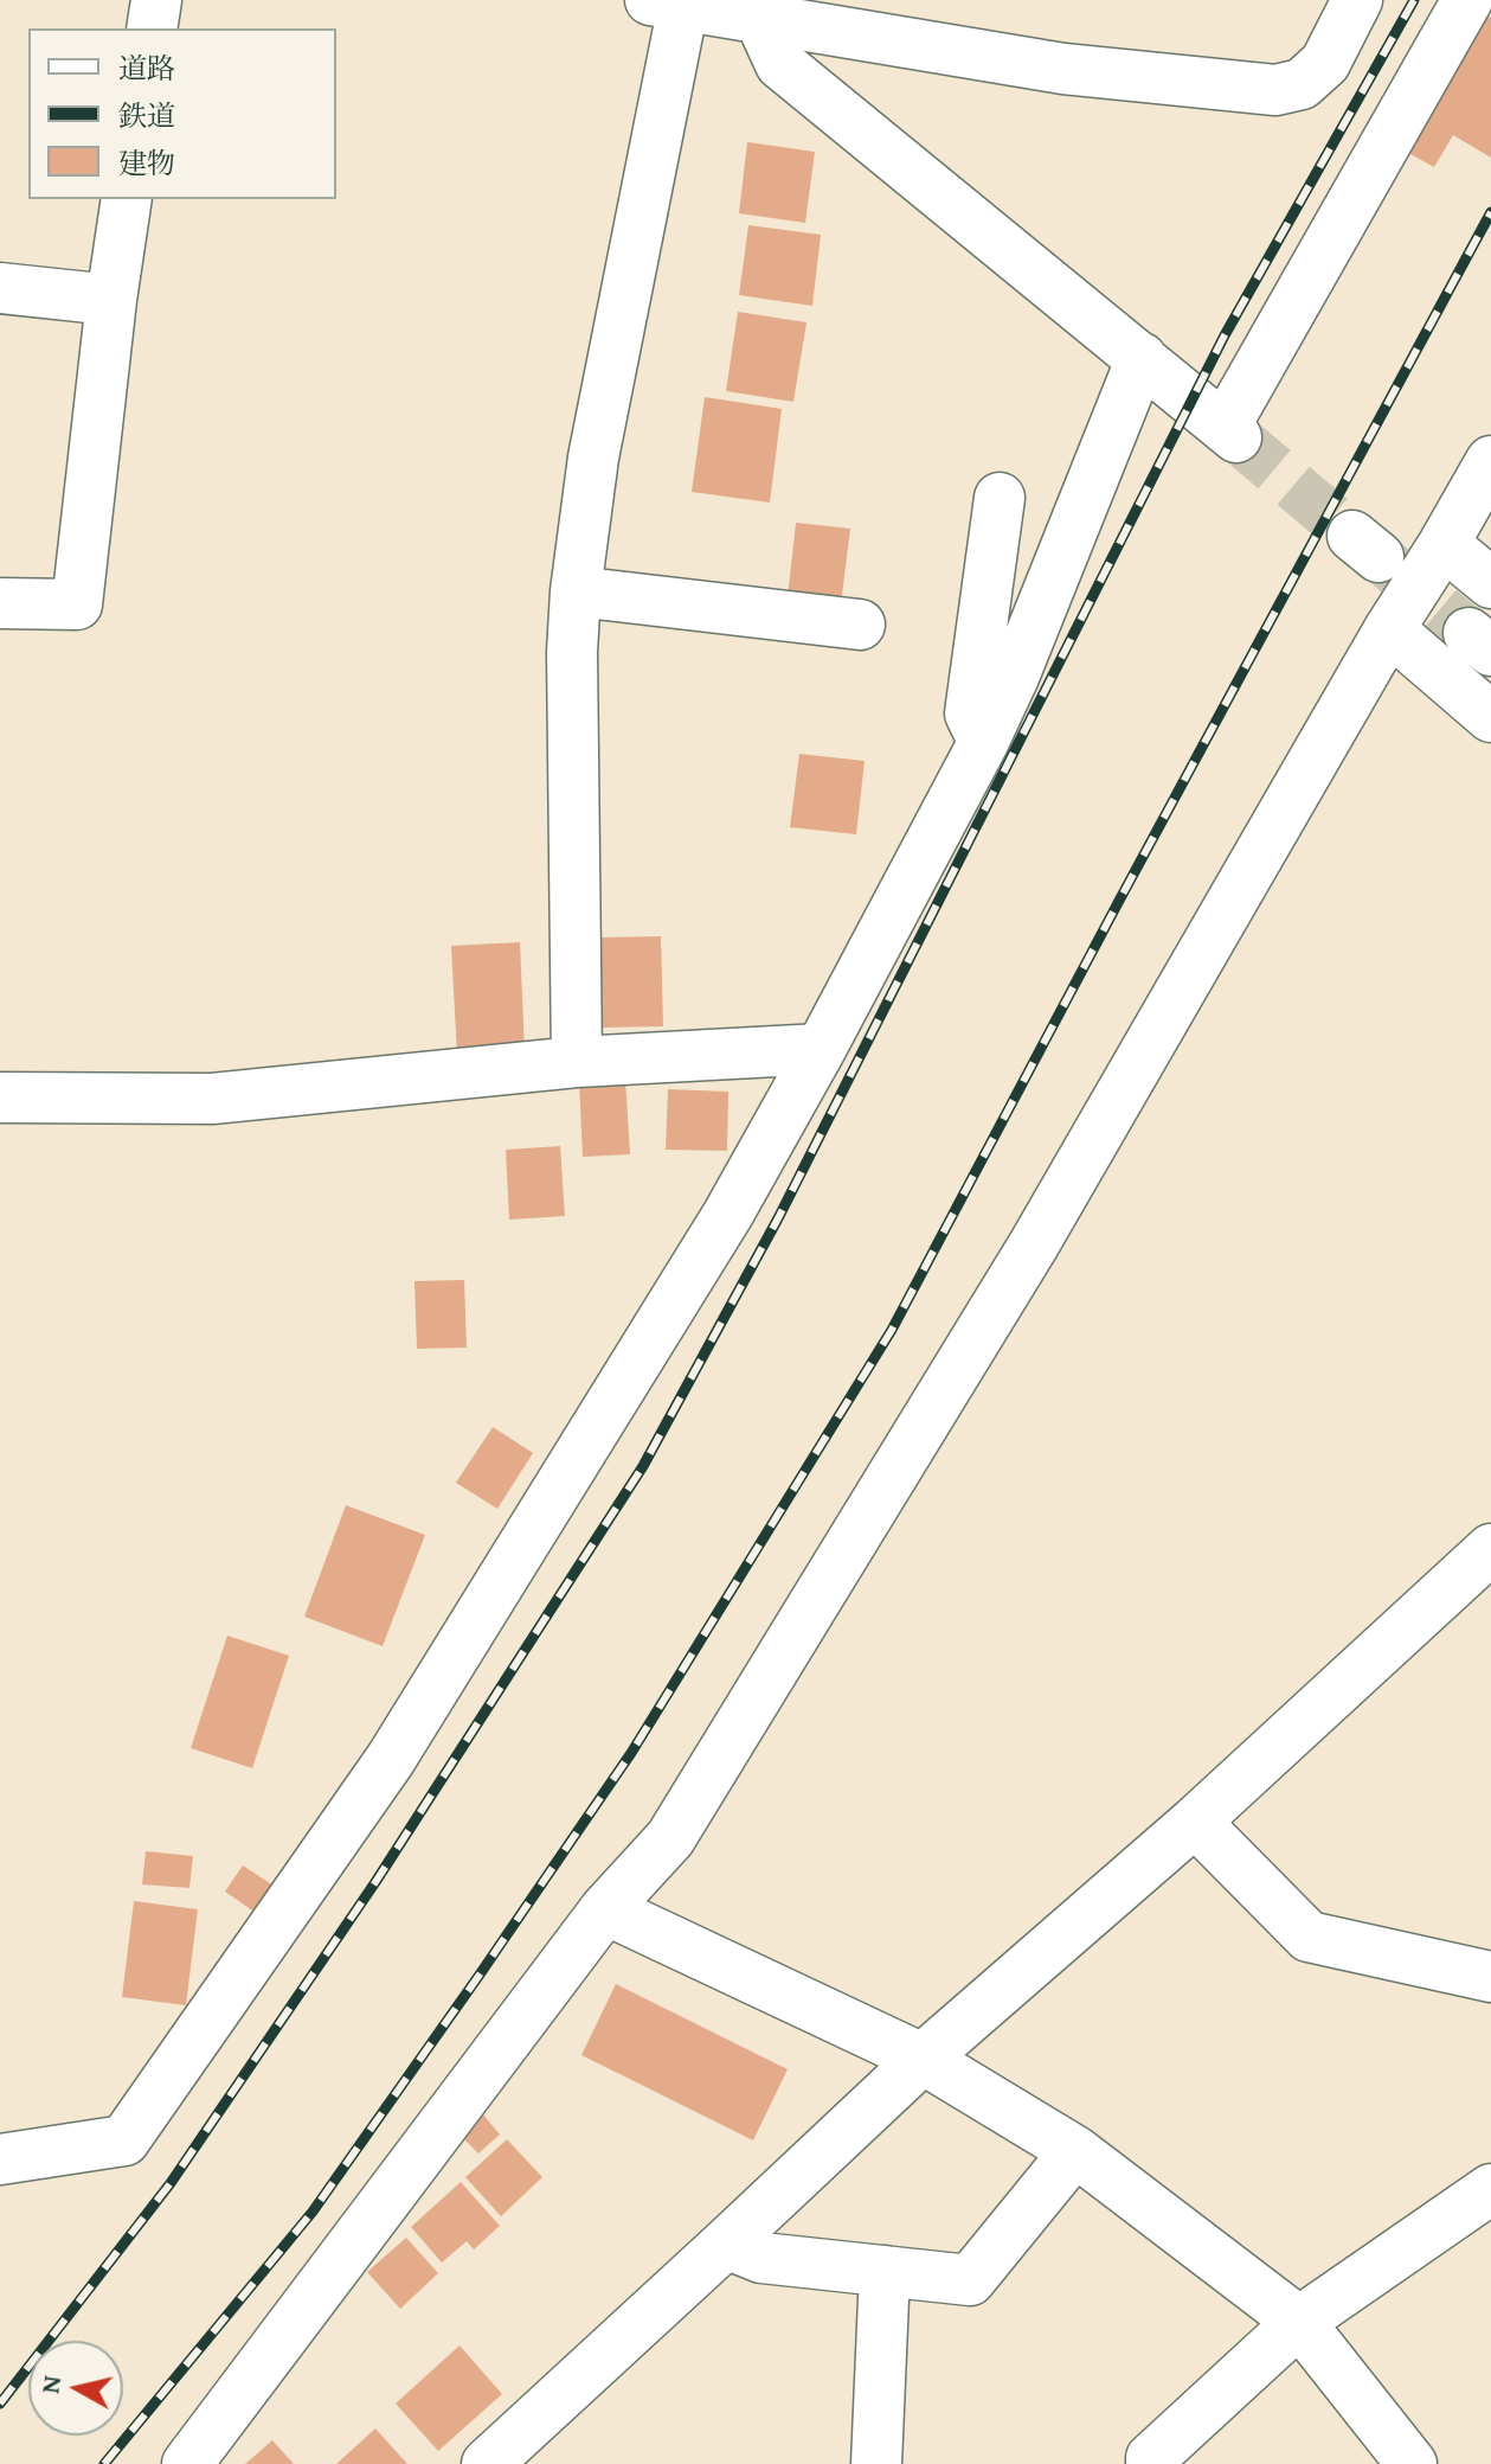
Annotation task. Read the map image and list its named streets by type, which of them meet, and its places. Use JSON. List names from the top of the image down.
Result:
{
  "legend": ["道路", "鉄道", "建物"],
  "north": "left"
}
